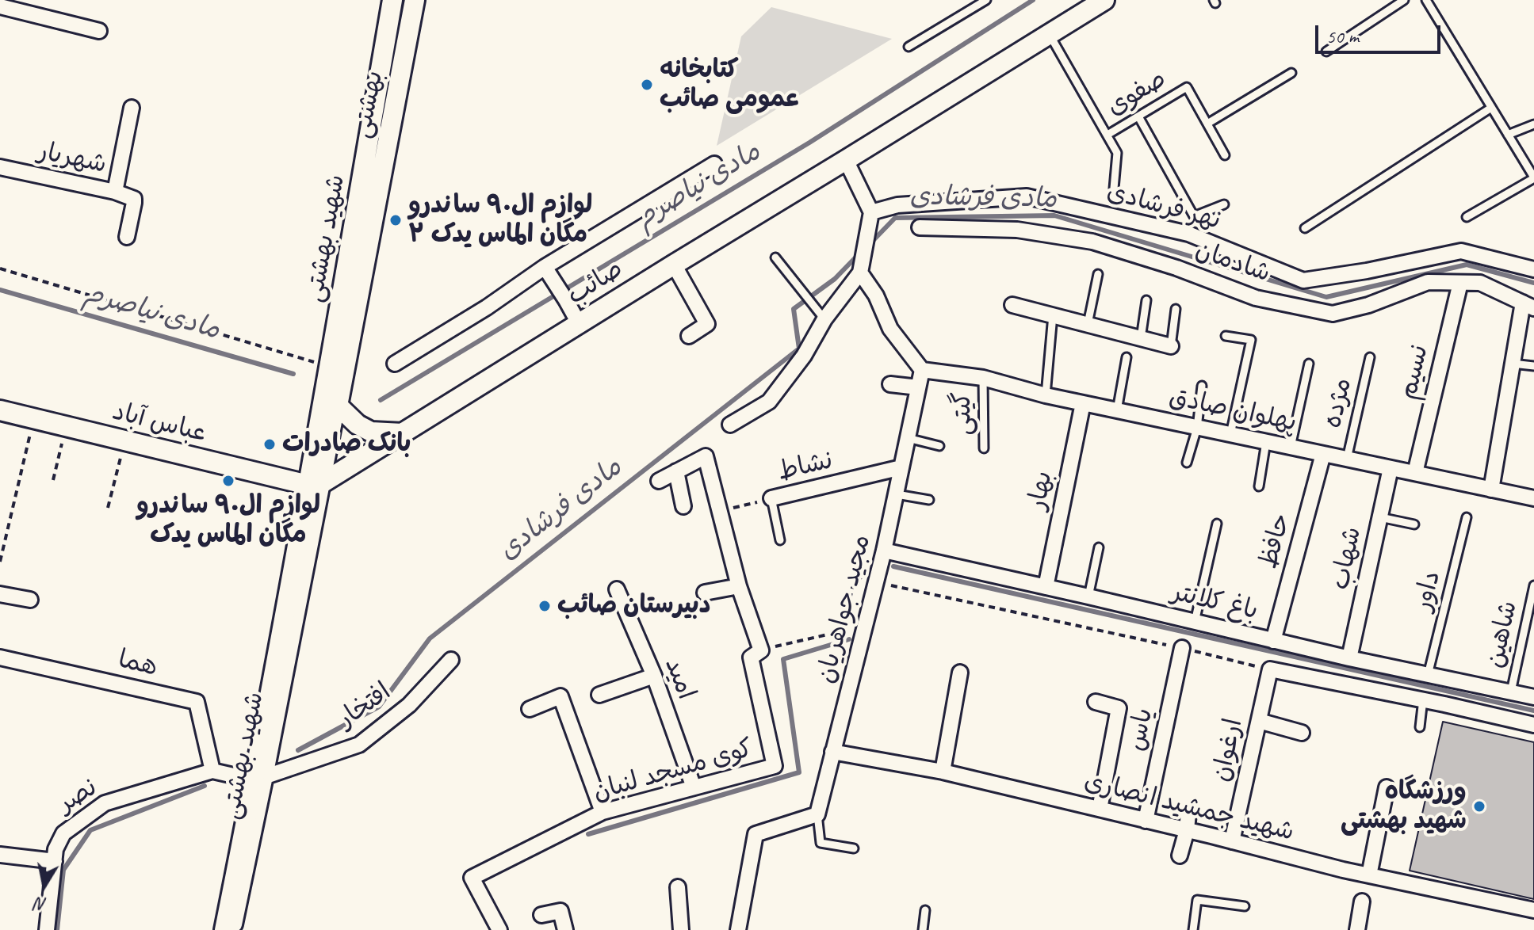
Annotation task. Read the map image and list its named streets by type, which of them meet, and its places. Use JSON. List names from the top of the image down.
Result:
{
  "streets": {
    "main road": [
      "بهشتی",
      "شهید بهشتی",
      "صائب",
      "عباس آباد"
    ],
    "street": [
      "شهریار",
      "نهر فرشادی",
      "شادمان",
      "نسیم",
      "پهلوان صادق",
      "نشاط",
      "بهار",
      "حافظ",
      "شهاب",
      "باغ کلانتر",
      "مجید جواهریان",
      "هما",
      "امید",
      "افتخار",
      "یاس",
      "ارغوان",
      "کوی مسجد لنبان",
      "نصر",
      "شهید جمشید انصاری"
    ],
    "lane": [
      "صفوی",
      "مژده",
      "گیتی",
      "داور",
      "شاهین"
    ]
  },
  "crossings": [
    ["صفوی", "صائب"],
    ["شهید بهشتی", "صائب"],
    ["شهید بهشتی", "عباس آباد"],
    ["شهید بهشتی", "افتخار"],
    ["شادمان", "نسیم"],
    ["شادمان", "پهلوان صادق"],
    ["صائب", "عباس آباد"],
    ["نسیم", "پهلوان صادق"],
    ["مژده", "پهلوان صادق"],
    ["پهلوان صادق", "گیتی"],
    ["پهلوان صادق", "بهار"],
    ["پهلوان صادق", "حافظ"],
    ["پهلوان صادق", "شهاب"],
    ["پهلوان صادق", "مجید جواهریان"],
    ["نشاط", "مجید جواهریان"],
    ["بهار", "باغ کلانتر"],
    ["حافظ", "باغ کلانتر"],
    ["شهاب", "باغ کلانتر"],
    ["داور", "باغ کلانتر"],
    ["باغ کلانتر", "مجید جواهریان"],
    ["باغ کلانتر", "شاهین"],
    ["مجید جواهریان", "شهید جمشید انصاری"],
    ["هما", "نصر"],
    ["امید", "کوی مسجد لنبان"],
    ["یاس", "شهید جمشید انصاری"],
    ["ارغوان", "شهید جمشید انصاری"]
  ],
  "water": ["مادی نیاصرم", "مادی فرشادی"],
  "places": [
    "کتابخانه عمومی صائب",
    "لوازم ال۹۰ ساندرو مگان الماس یدک ۲",
    "بانک صادرات",
    "لوازم ال۹۰ ساندرو مگان الماس یدک",
    "دبیرستان صائب",
    "ورزشگاه شهید بهشتی"
  ],
  "scale_bar": "50 m",
  "north": "bottom"
}
